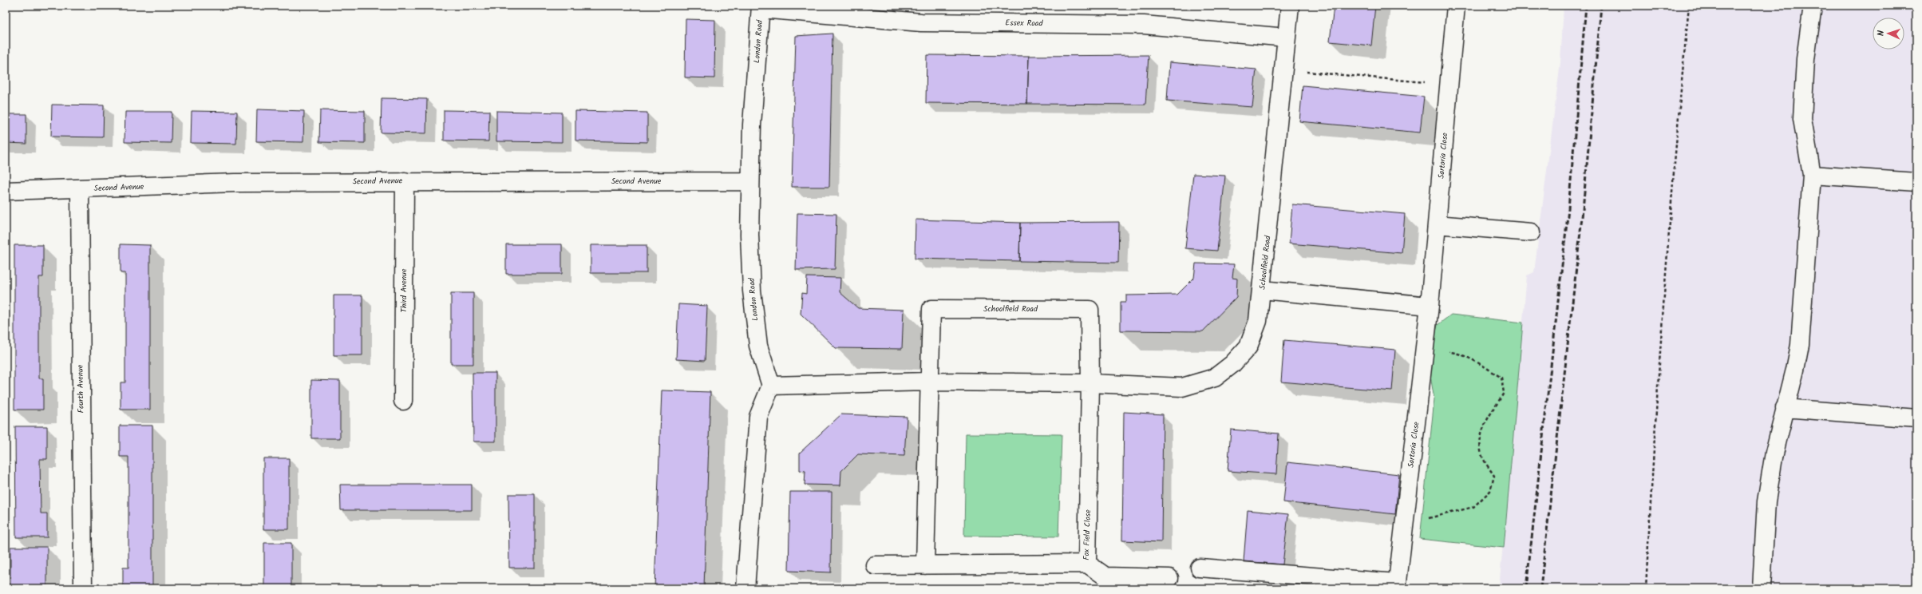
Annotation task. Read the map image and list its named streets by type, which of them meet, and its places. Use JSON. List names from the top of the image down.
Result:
{
  "streets": {
    "street": [
      "Essex Road",
      "London Road",
      "Sartoria Close",
      "Second Avenue",
      "Schoolfield Road",
      "Third Avenue",
      "Fourth Avenue",
      "Fox Field Close"
    ]
  },
  "crossings": [
    ["Essex Road", "London Road"],
    ["Essex Road", "Schoolfield Road"],
    ["London Road", "Second Avenue"],
    ["London Road", "Schoolfield Road"],
    ["Second Avenue", "Third Avenue"],
    ["Second Avenue", "Fourth Avenue"],
    ["Schoolfield Road", "Fox Field Close"]
  ],
  "north": "left"
}
